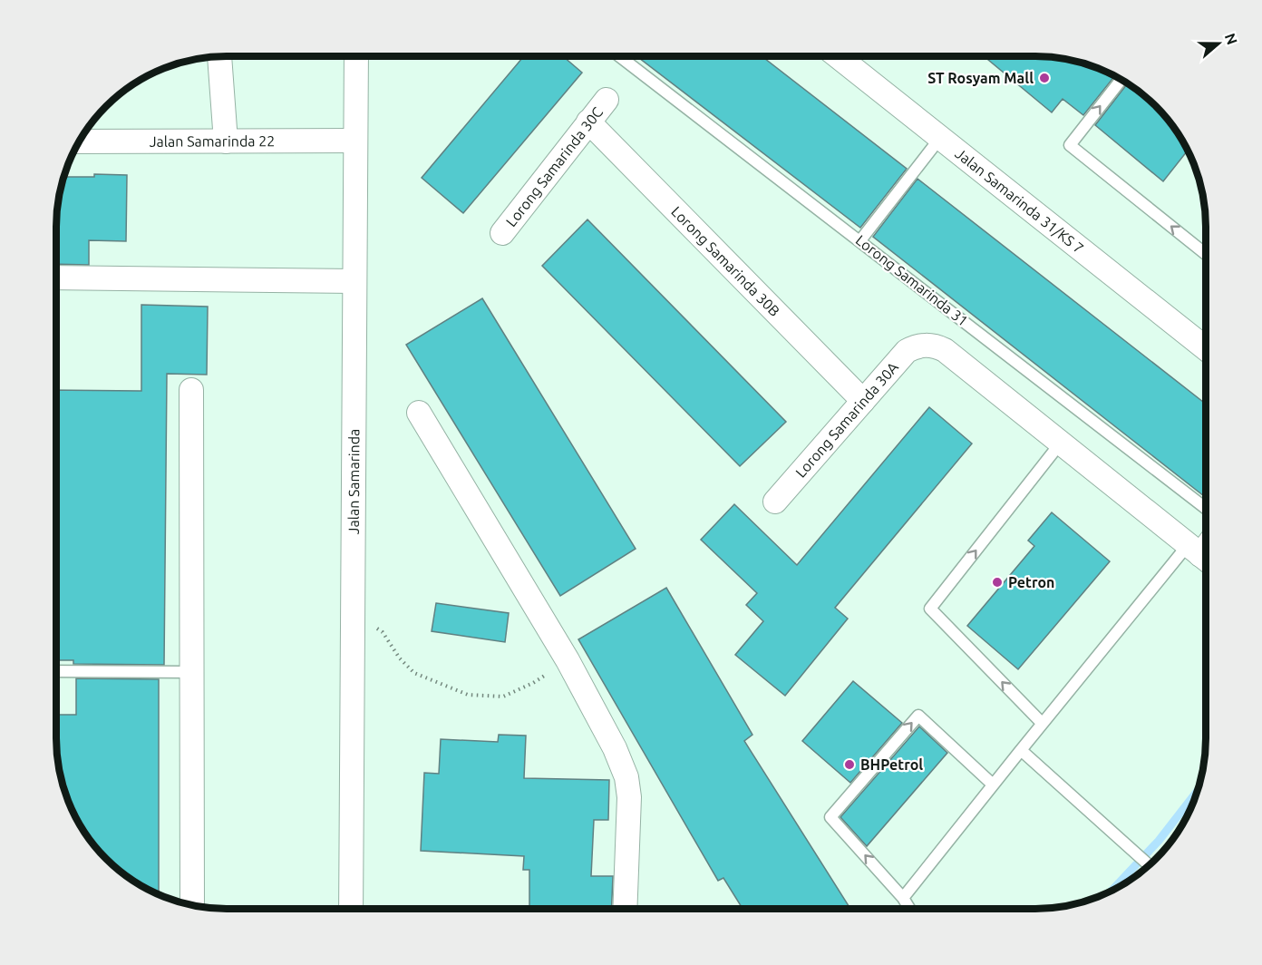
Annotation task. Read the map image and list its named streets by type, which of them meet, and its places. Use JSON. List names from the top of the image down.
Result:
{
  "streets": {
    "street": [
      "Jalan Samarinda 22",
      "Lorong Samarinda 30C",
      "Jalan Samarinda 31/KS 7",
      "Lorong Samarinda 30B",
      "Lorong Samarinda 30A",
      "Jalan Samarinda"
    ],
    "lane": ["Lorong Samarinda 31"]
  },
  "crossings": [
    ["Jalan Samarinda 22", "Jalan Samarinda"],
    ["Lorong Samarinda 30C", "Lorong Samarinda 30B"],
    ["Lorong Samarinda 30B", "Lorong Samarinda 30A"]
  ],
  "places": ["ST Rosyam Mall", "Petron", "BHPetrol"],
  "north": "right"
}
